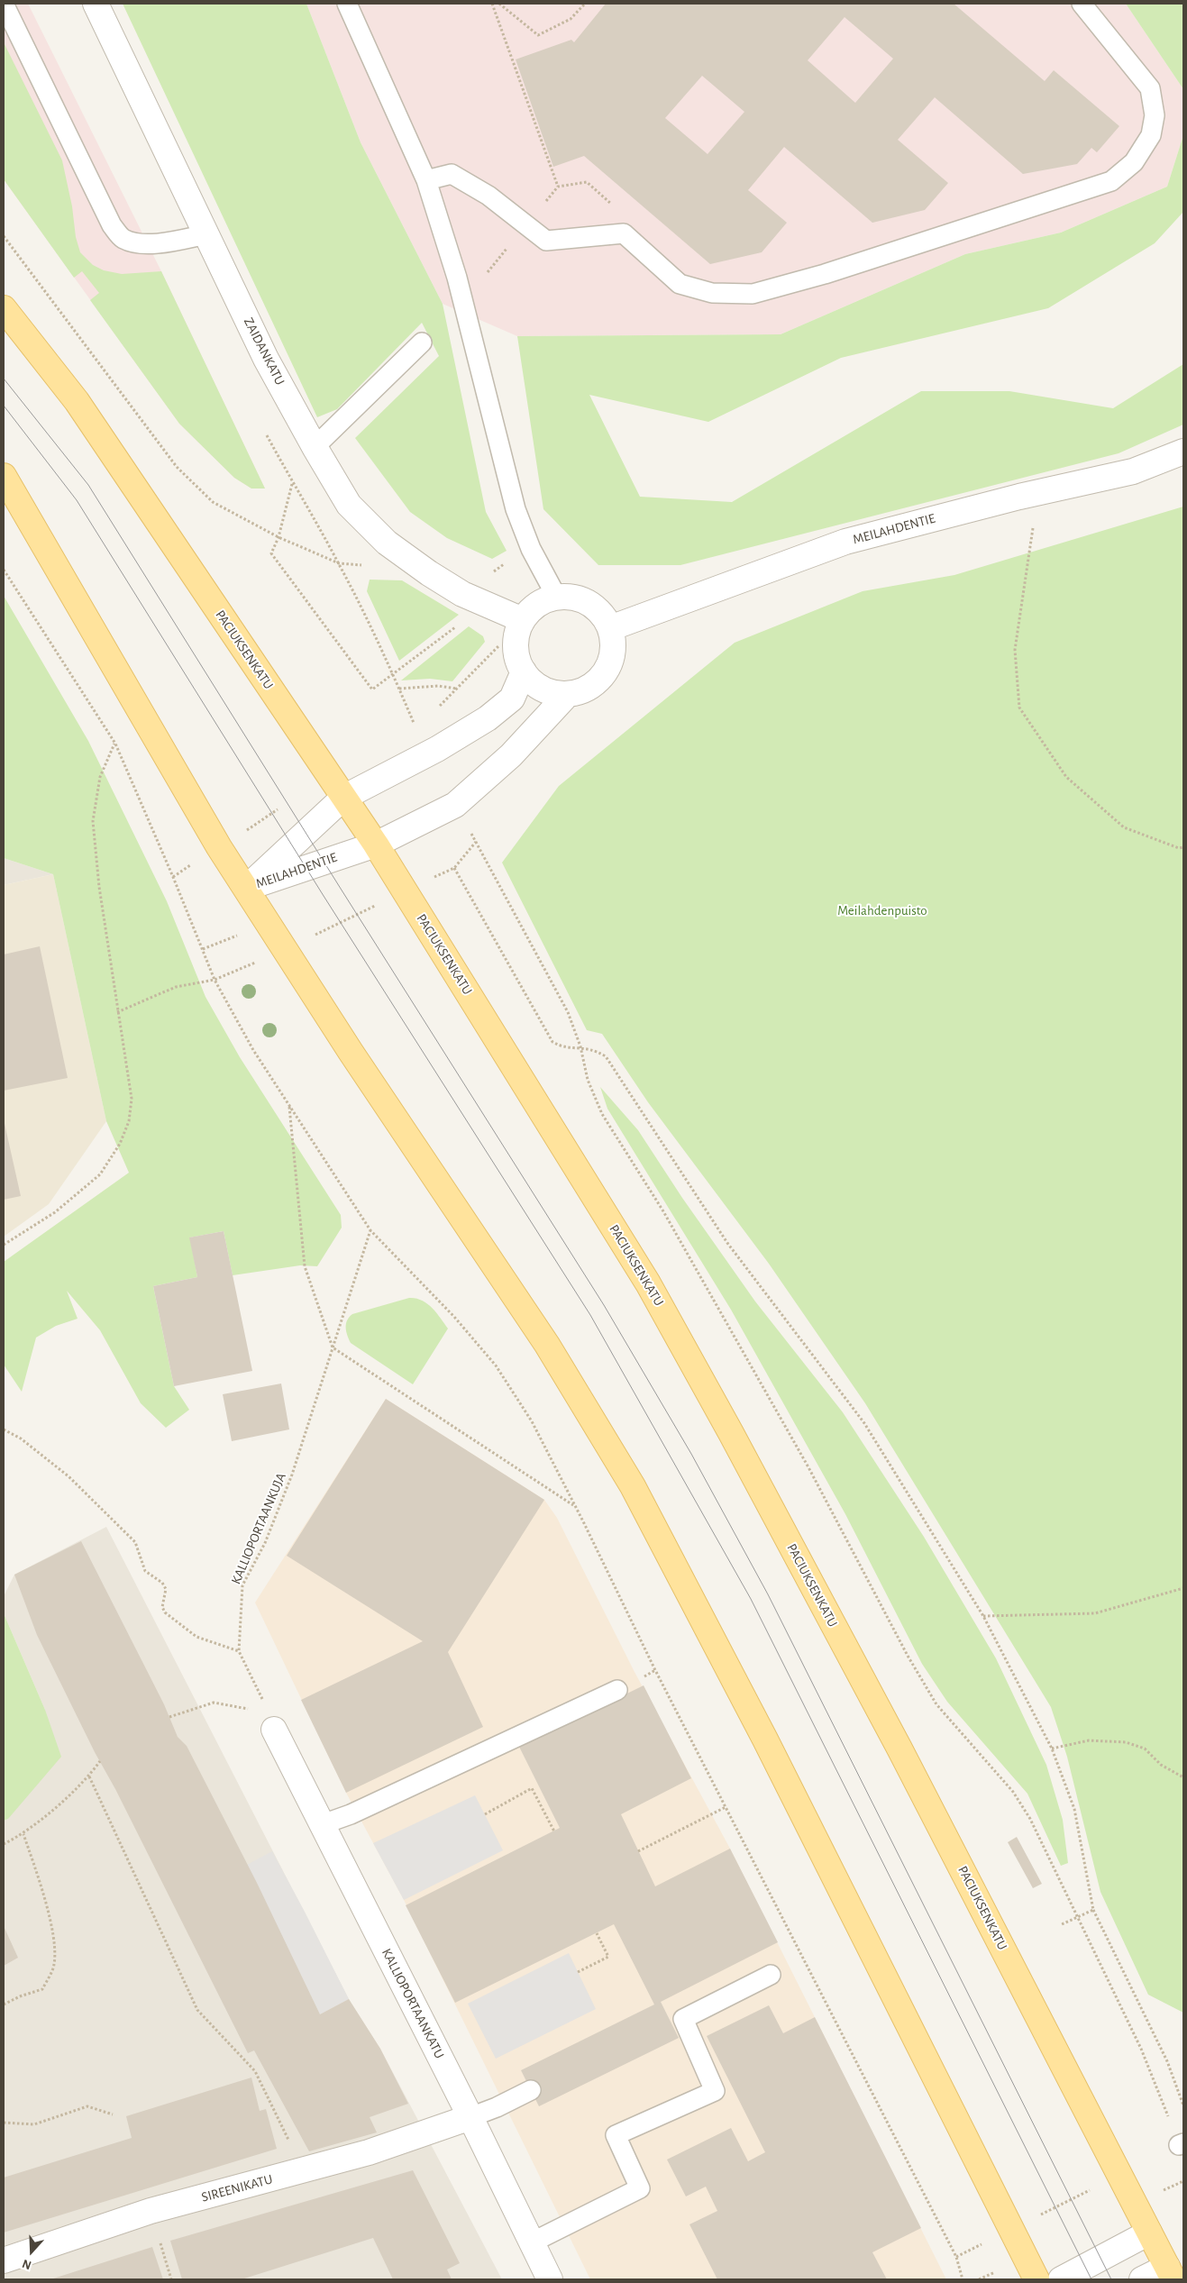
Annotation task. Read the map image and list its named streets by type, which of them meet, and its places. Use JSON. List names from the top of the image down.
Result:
{
  "streets": {
    "main road": ["PACIUKSENKATU"],
    "street": [
      "ZAIDANKATU",
      "MEILAHDENTIE",
      "KALLIOPORTAANKATU",
      "SIREENIKATU"
    ],
    "path": ["KALLIOPORTAANKUJA"]
  },
  "crossings": [
    ["ZAIDANKATU", "MEILAHDENTIE"],
    ["MEILAHDENTIE", "PACIUKSENKATU"],
    ["KALLIOPORTAANKUJA", "KALLIOPORTAANKATU"],
    ["KALLIOPORTAANKATU", "SIREENIKATU"]
  ],
  "parks": ["Meilahdenpuisto"],
  "north": "bottom"
}
